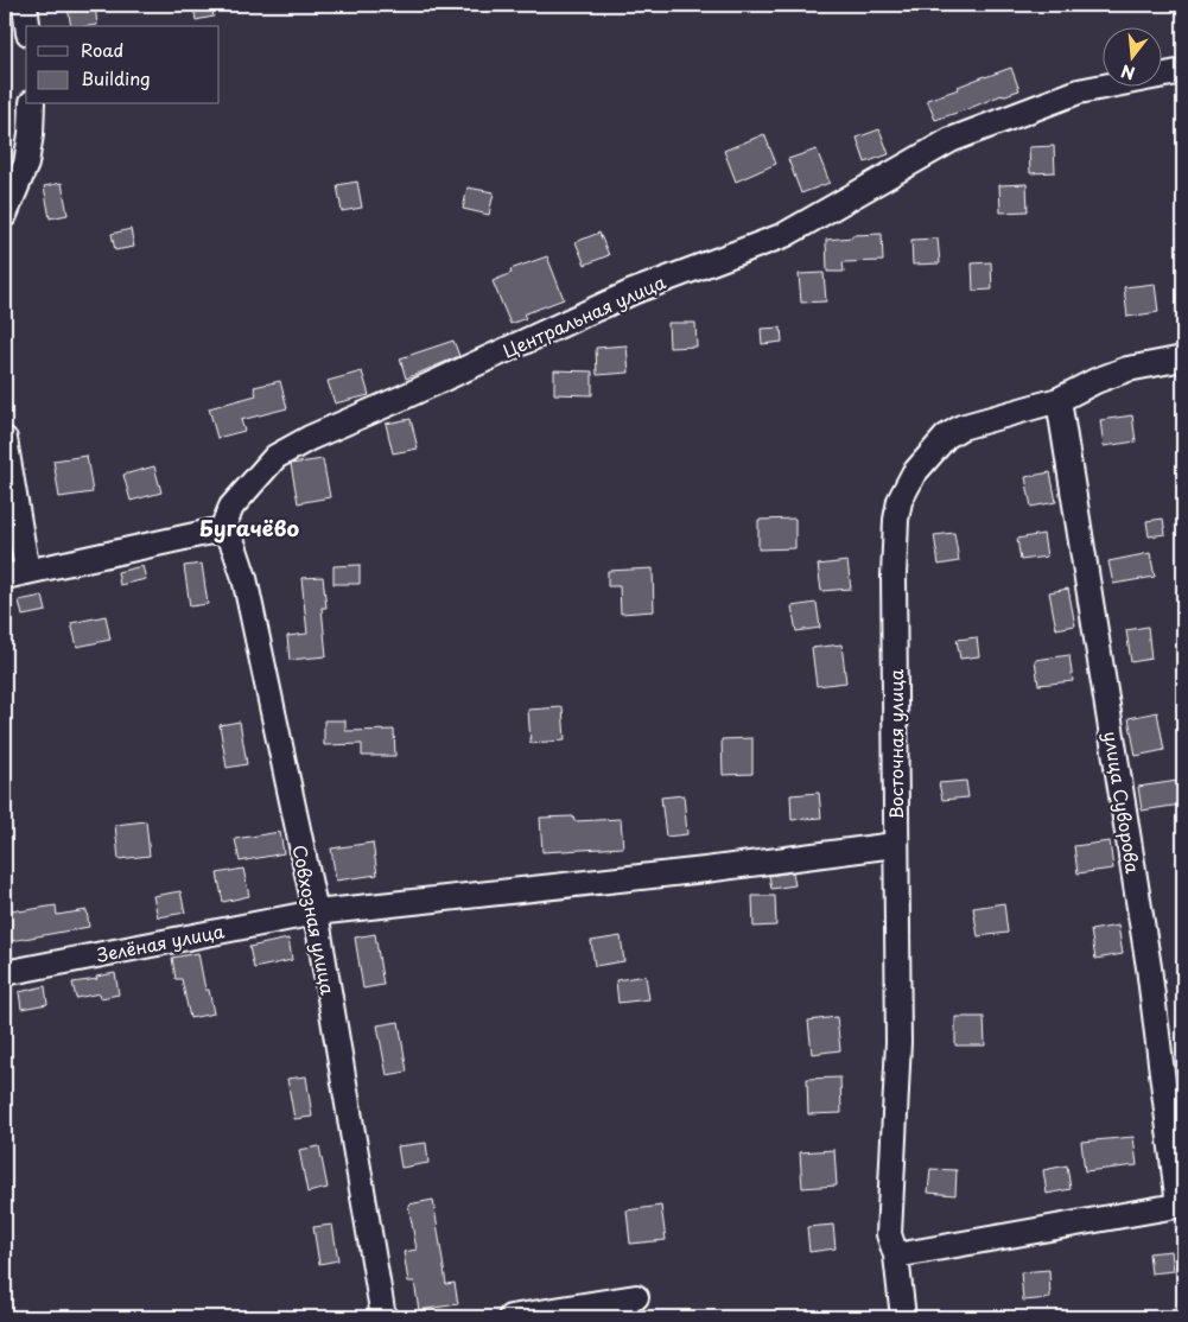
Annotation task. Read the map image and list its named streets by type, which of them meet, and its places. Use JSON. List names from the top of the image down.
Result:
{
  "streets": {
    "street": [
      "Центральная улица",
      "Восточная улица",
      "улица Суворова",
      "Совхозная улица",
      "Зелёная улица"
    ]
  },
  "crossings": [
    ["Центральная улица", "Совхозная улица"],
    ["Восточная улица", "улица Суворова"],
    ["Восточная улица", "Зелёная улица"],
    ["Совхозная улица", "Зелёная улица"]
  ],
  "districts": ["Бугачёво"],
  "legend": ["Road", "Building"],
  "north": "bottom"
}
